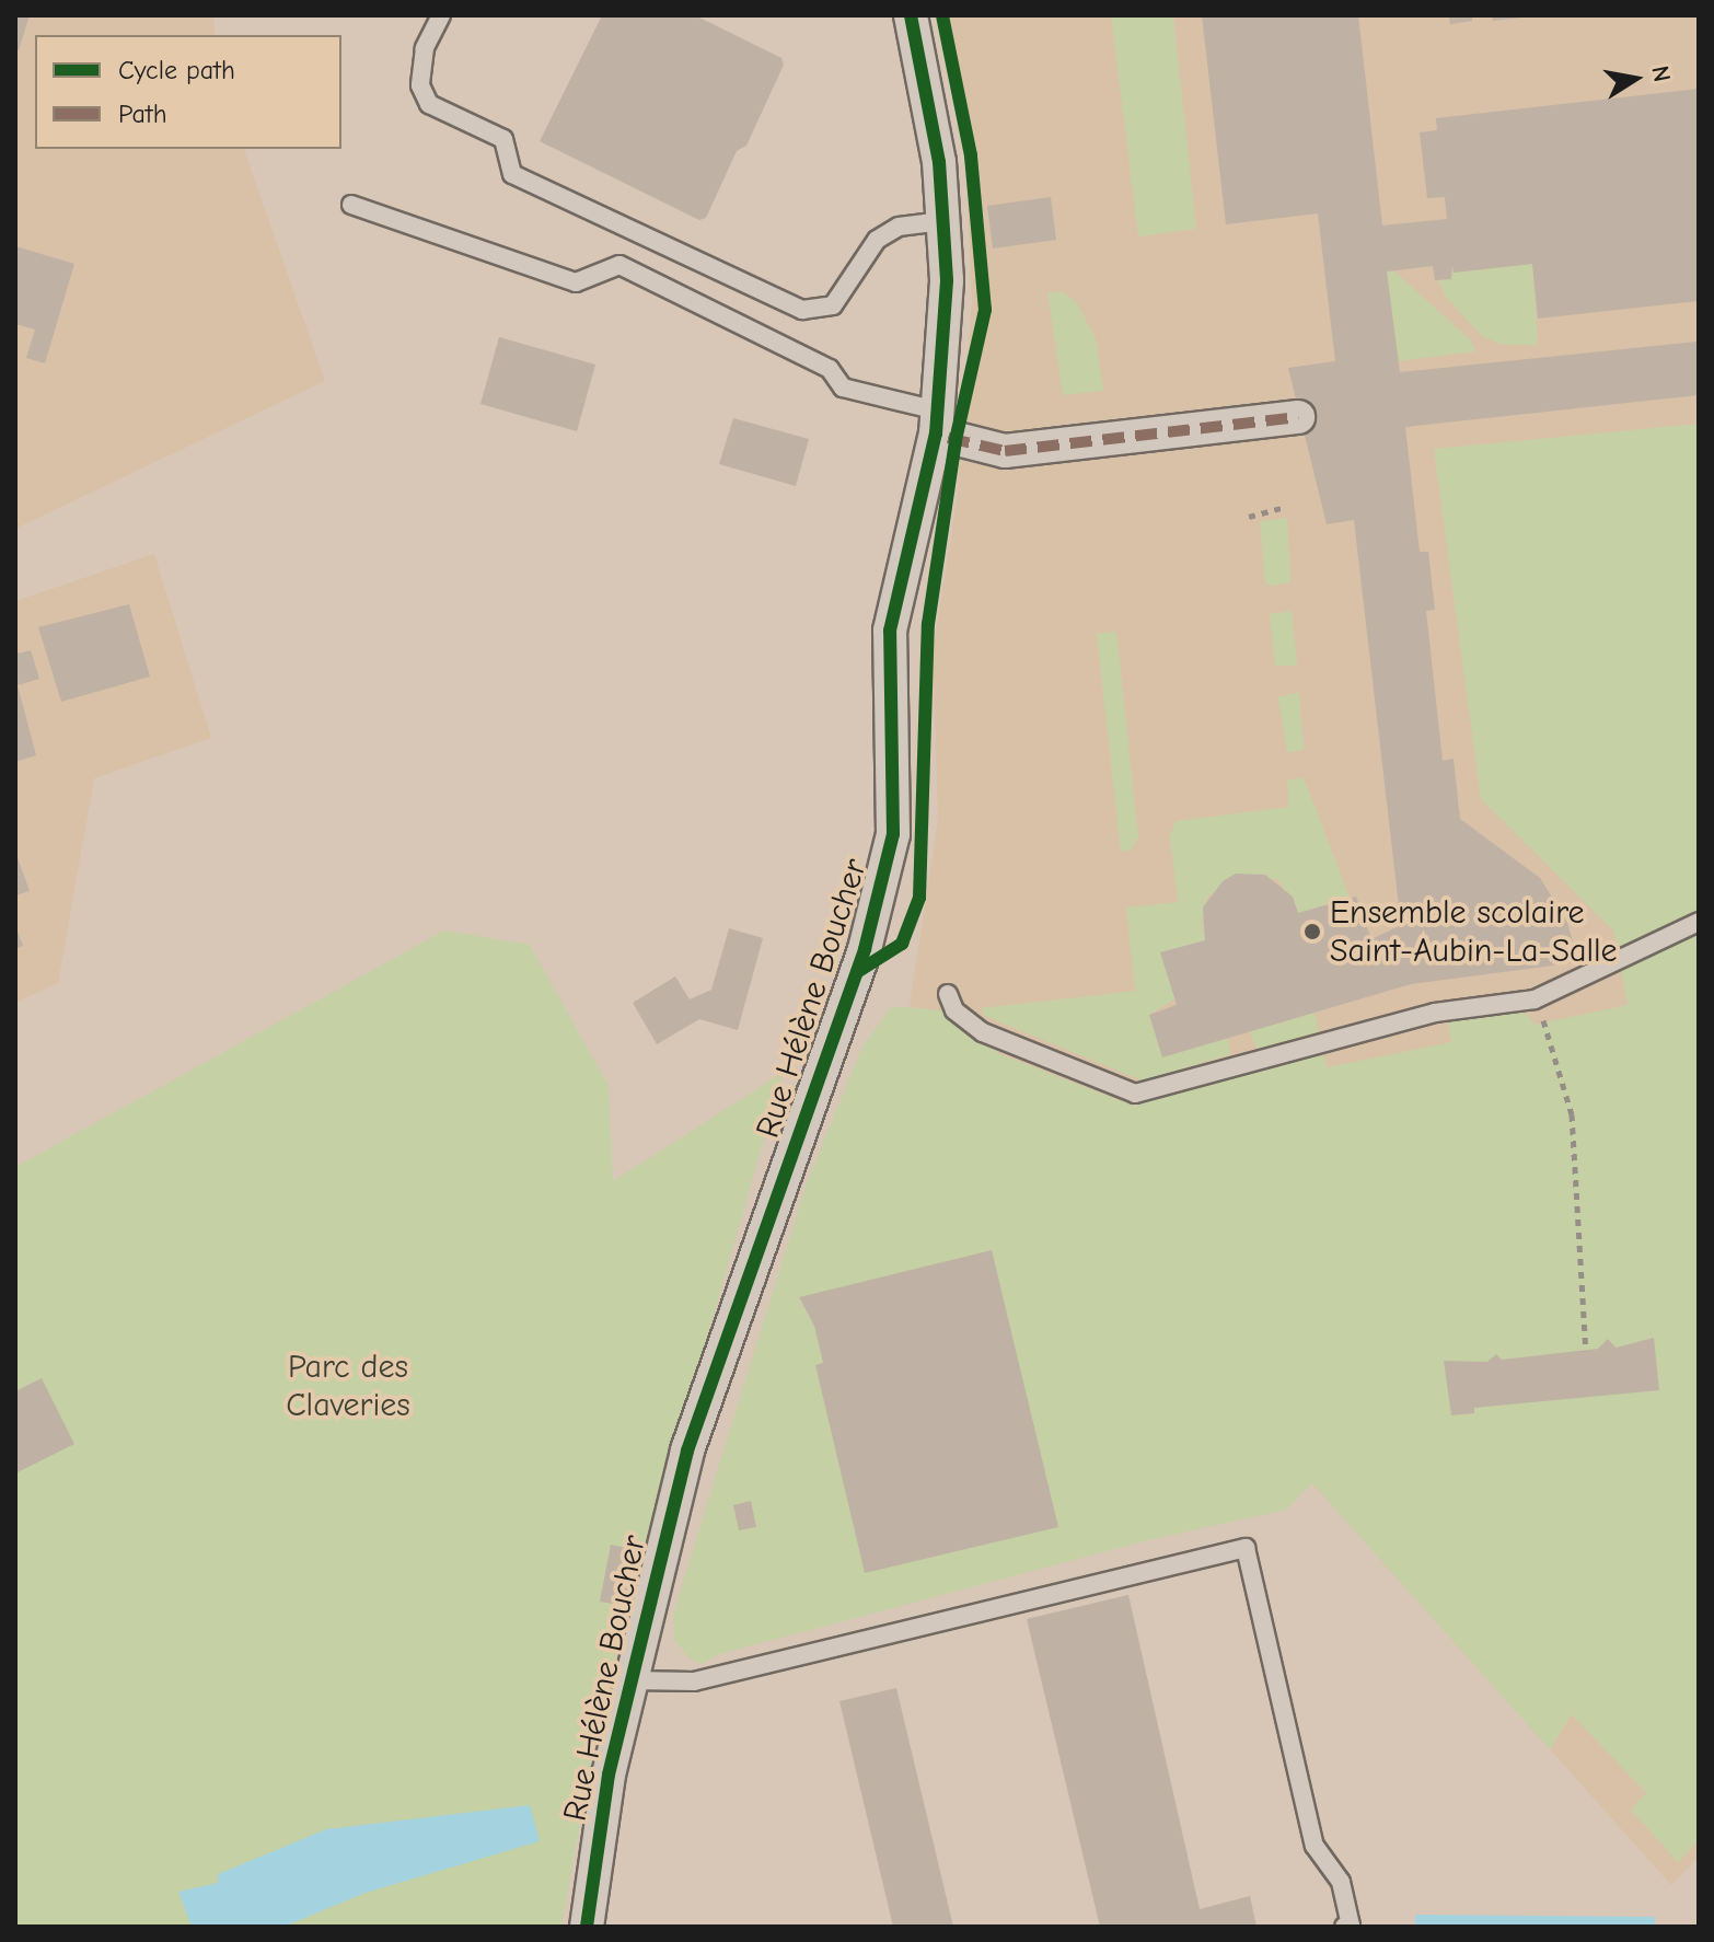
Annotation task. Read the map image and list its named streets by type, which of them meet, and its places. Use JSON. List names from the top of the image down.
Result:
{
  "streets": {
    "street": ["Rue Hélène Boucher"]
  },
  "parks": ["Parc des Claveries"],
  "places": ["Ensemble scolaire Saint-Aubin-La-Salle"],
  "legend": ["Cycle path", "Path"],
  "north": "right"
}
